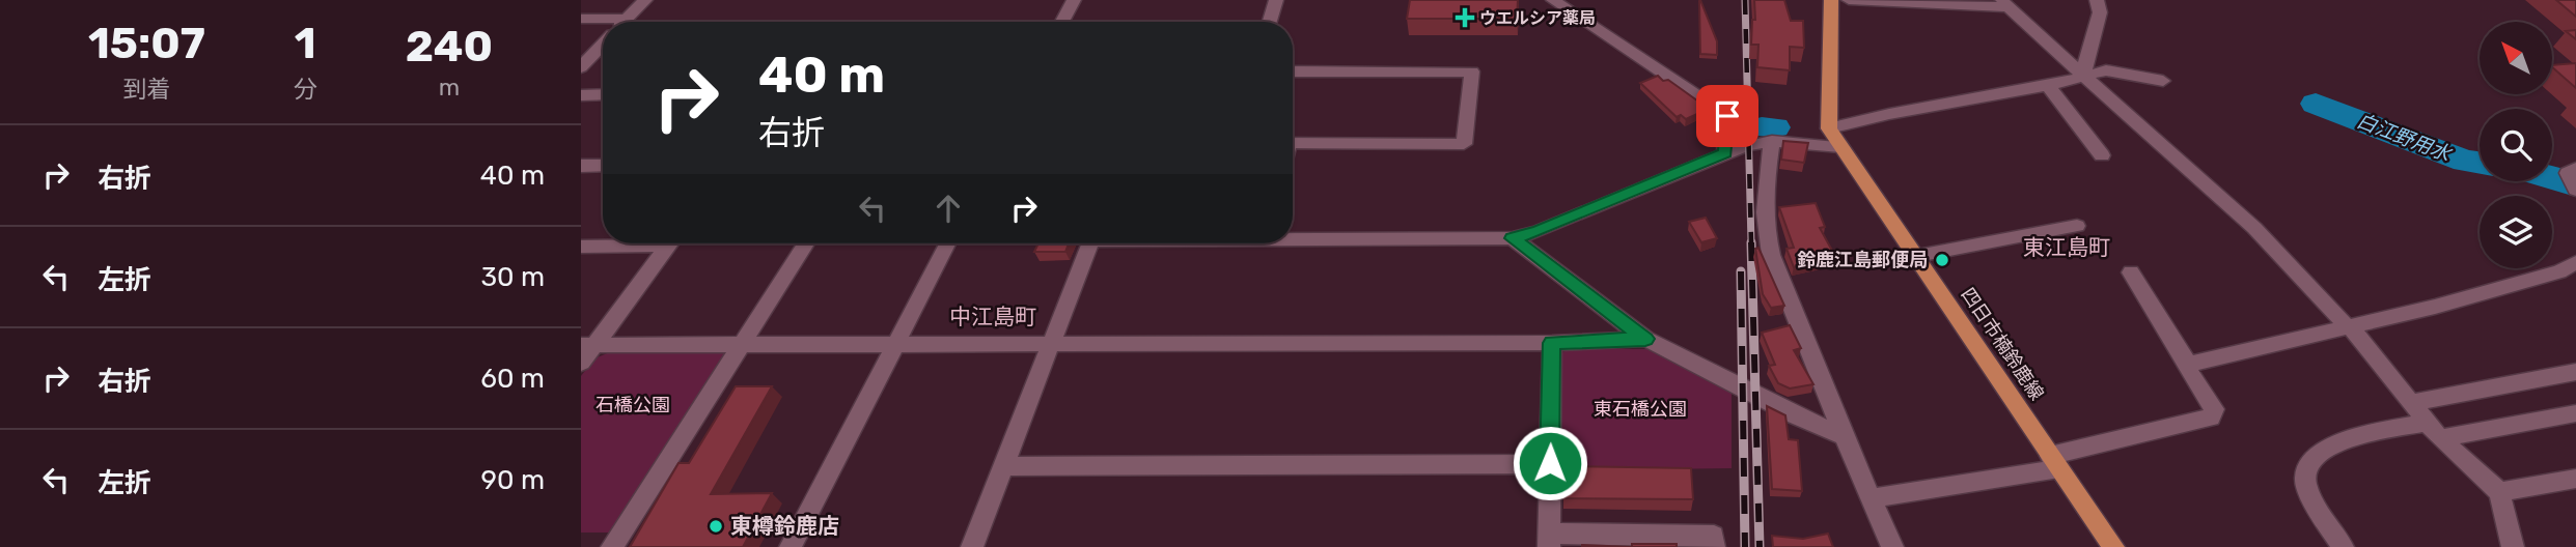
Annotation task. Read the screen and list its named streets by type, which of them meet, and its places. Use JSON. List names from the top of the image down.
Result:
{
  "streets": {
    "main road": ["四日市楠鈴鹿線"]
  },
  "districts": ["東江島町", "中江島町"],
  "water": ["白江野用水"],
  "parks": ["石橋公園", "東石橋公園"],
  "places": {
    "health": ["ウエルシア薬局"],
    "other": ["鈴鹿江島郵便局", "東樽鈴鹿店"]
  },
  "north": "top left",
  "page": {
    "eta": [
      "15:07",
      "到着",
      "1",
      "分",
      "240",
      "m"
    ],
    "turn": ["40 m", "右折"],
    "list": [
      {
        "name": "右折",
        "value": "40 m"
      },
      {
        "name": "左折",
        "value": "30 m"
      },
      {
        "name": "右折",
        "value": "60 m"
      },
      {
        "name": "左折",
        "value": "90 m"
      }
    ]
  }
}
